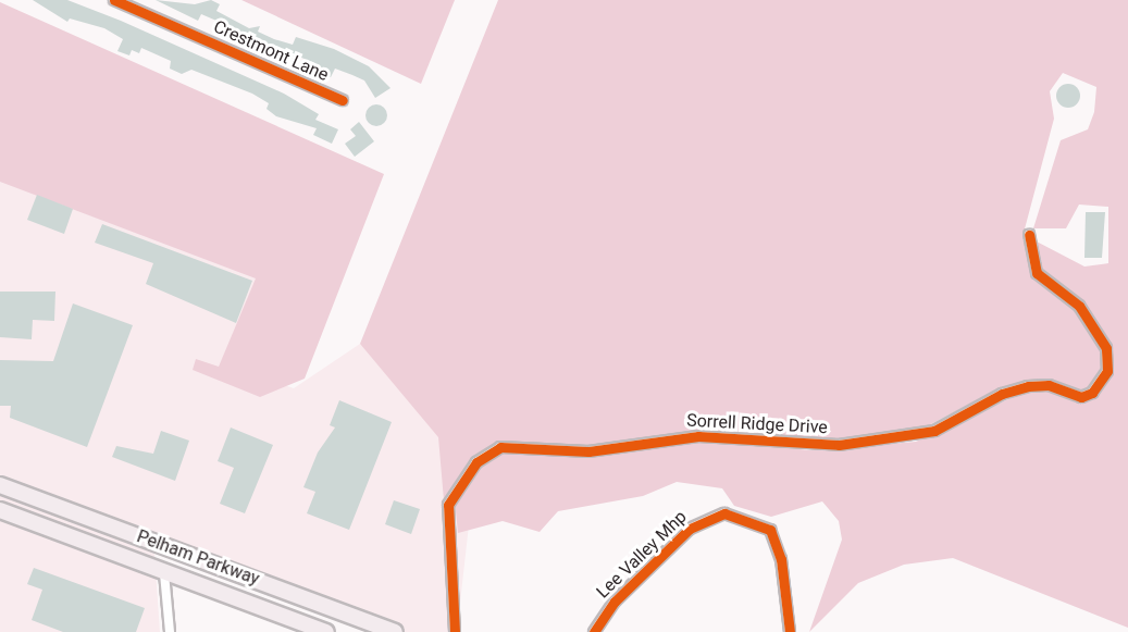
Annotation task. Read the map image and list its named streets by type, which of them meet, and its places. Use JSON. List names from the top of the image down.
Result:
{
  "streets": {
    "main road": ["Pelham Parkway"],
    "street": ["Crestmont Lane", "Sorrell Ridge Drive", "Lee Valley Mhp"]
  }
}
